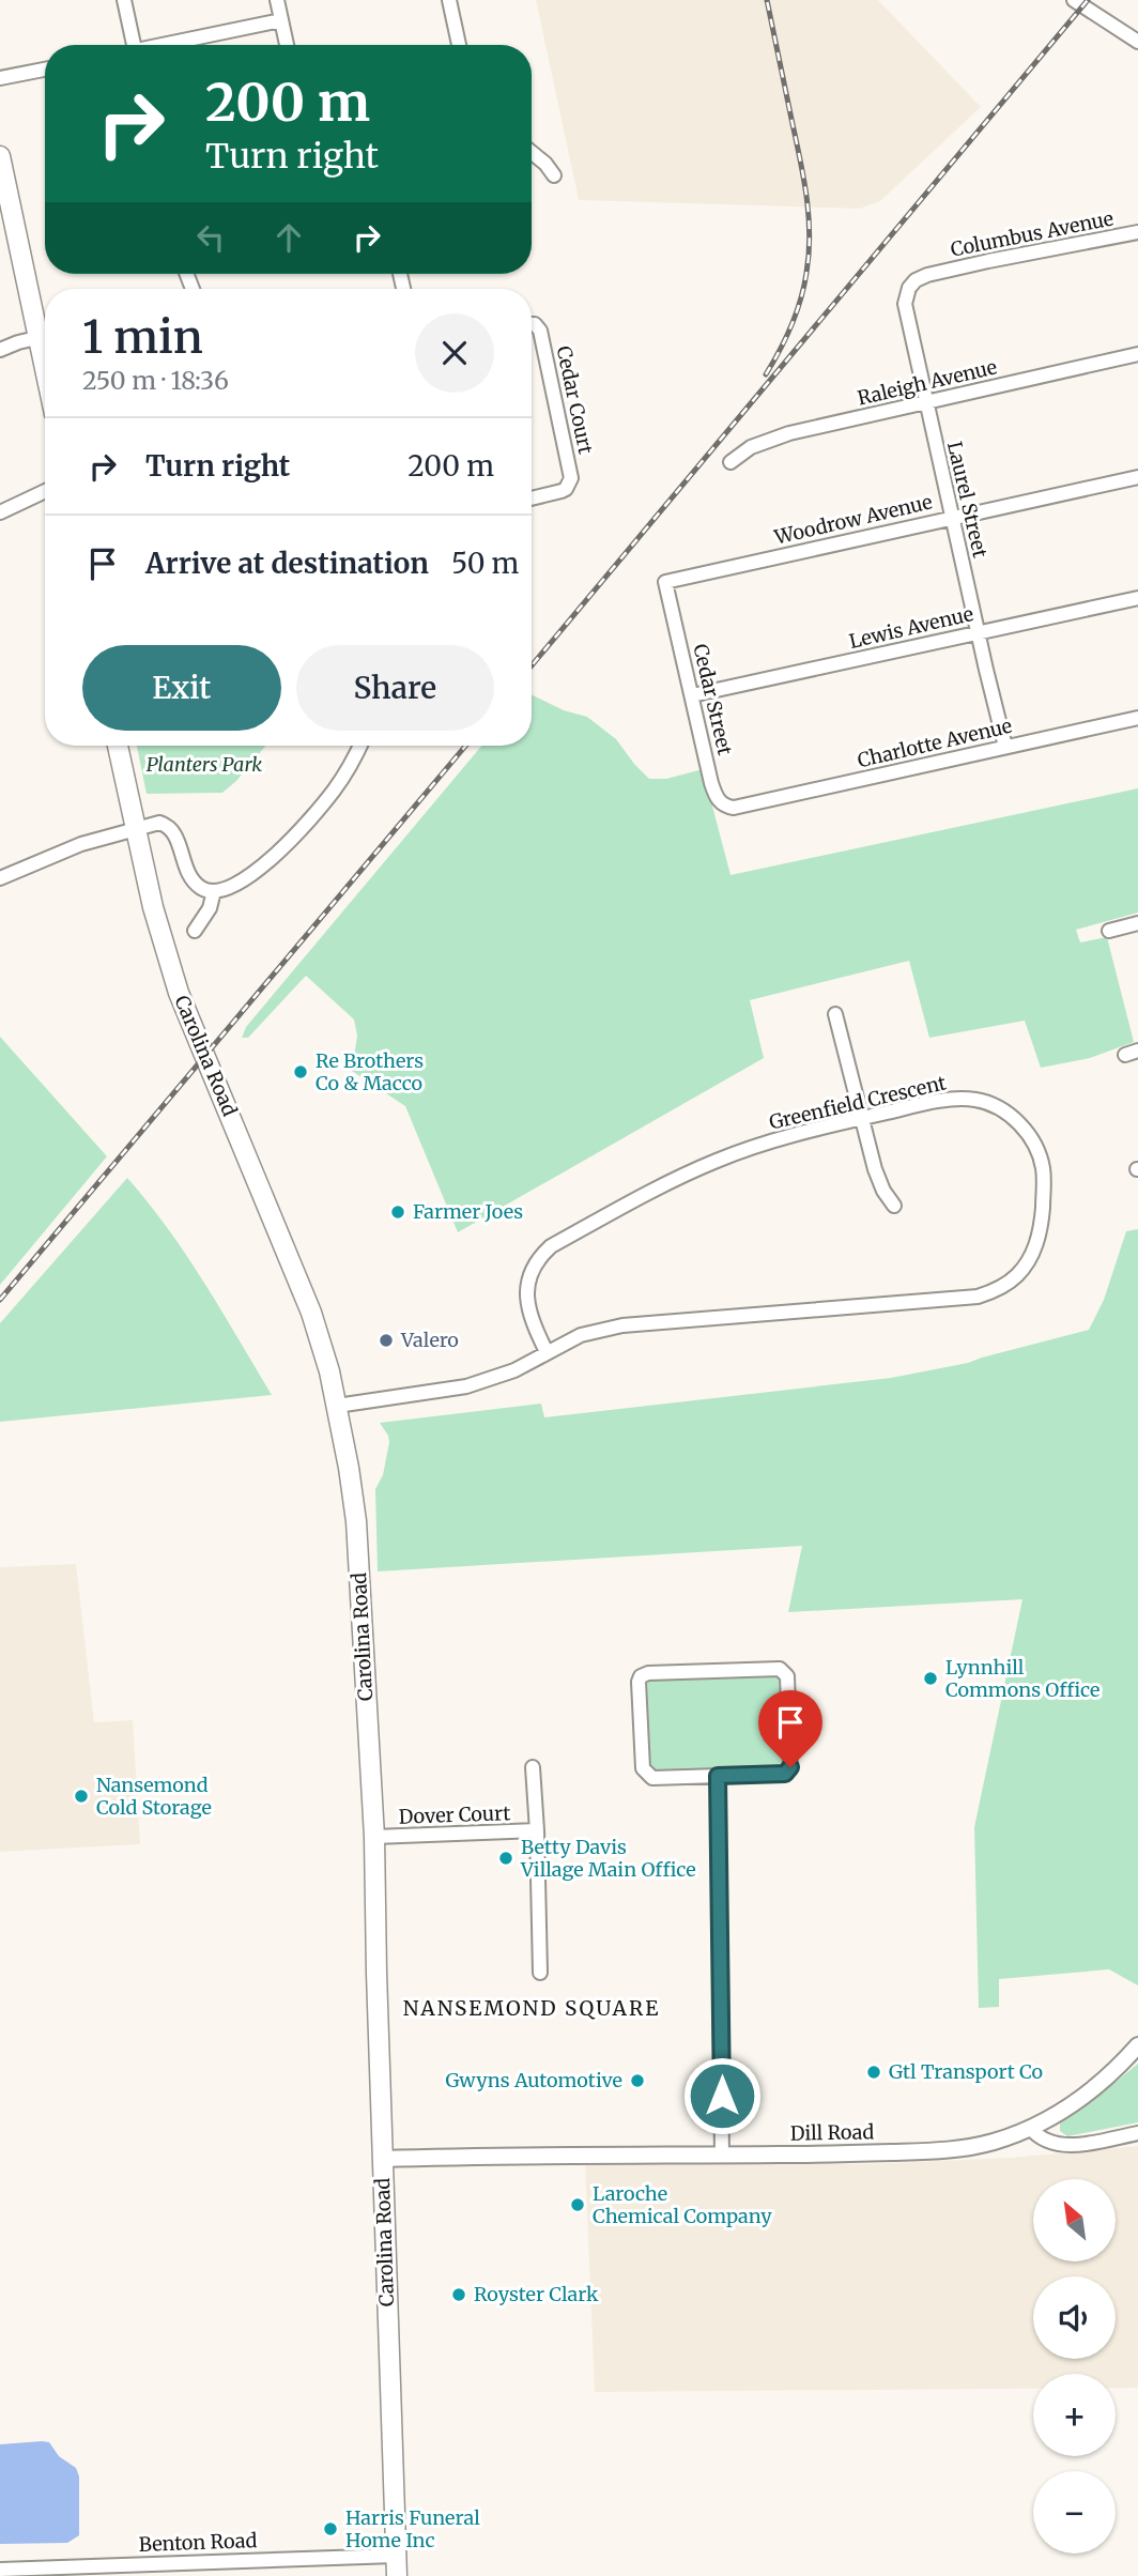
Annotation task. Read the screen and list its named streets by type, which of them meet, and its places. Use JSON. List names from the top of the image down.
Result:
{
  "streets": {
    "main road": ["Carolina Road"],
    "street": [
      "Columbus Avenue",
      "Raleigh Avenue",
      "Cedar Court",
      "Laurel Street",
      "Woodrow Avenue",
      "Lewis Avenue",
      "Cedar Street",
      "Charlotte Avenue",
      "Greenfield Crescent",
      "Dover Court",
      "Dill Road",
      "Benton Road"
    ]
  },
  "crossings": [
    ["Columbus Avenue", "Laurel Street"],
    ["Raleigh Avenue", "Laurel Street"],
    ["Laurel Street", "Woodrow Avenue"],
    ["Laurel Street", "Lewis Avenue"],
    ["Laurel Street", "Charlotte Avenue"],
    ["Woodrow Avenue", "Cedar Street"],
    ["Lewis Avenue", "Cedar Street"],
    ["Cedar Street", "Charlotte Avenue"],
    ["Carolina Road", "Greenfield Crescent"],
    ["Carolina Road", "Dover Court"],
    ["Carolina Road", "Dill Road"],
    ["Carolina Road", "Benton Road"]
  ],
  "districts": ["NANSEMOND SQUARE"],
  "parks": ["Planters Park"],
  "places": [
    "Re Brothers Co & Macco",
    "Farmer Joes",
    "Valero",
    "Lynnhill Commons Office",
    "Nansemond Cold Storage",
    "Betty Davis Village Main Office",
    "Gtl Transport Co",
    "Gwyns Automotive",
    "Laroche Chemical Company",
    "Royster Clark",
    "Harris Funeral Home Inc"
  ],
  "north": "top left",
  "page": {
    "turn": ["200 m", "Turn right"],
    "heading": ["1 min", "250 m · 18:36"],
    "list": [
      {
        "name": "Turn right",
        "value": "200 m"
      },
      {
        "name": "Arrive at destination",
        "value": "50 m"
      }
    ],
    "buttons": ["Exit", "Share"],
    "map_buttons": ["+", "−"]
  }
}
